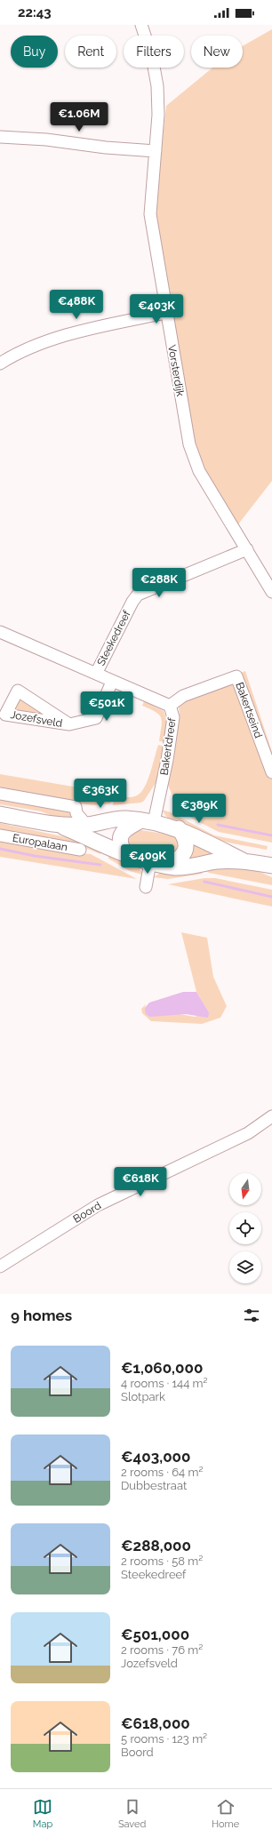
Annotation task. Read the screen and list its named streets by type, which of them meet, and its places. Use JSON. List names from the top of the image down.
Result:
{
  "streets": {
    "main road": ["Europalaan"],
    "street": [
      "Vorsterdijk",
      "Steekedreef",
      "Bakertseind",
      "Jozefsveld",
      "Bakertdreef",
      "Boord"
    ]
  },
  "crossings": [
    ["Vorsterdijk", "Steekedreef"],
    ["Steekedreef", "Bakertdreef"],
    ["Bakertseind", "Bakertdreef"],
    ["Jozefsveld", "Bakertdreef"],
    ["Bakertdreef", "Europalaan"]
  ],
  "north": "bottom",
  "page": {
    "status": "22:43",
    "chip": [
      "Buy",
      "Rent",
      "Filters",
      "New"
    ],
    "price": [
      "€1.06M",
      "€488K",
      "€403K",
      "€288K",
      "€501K",
      "€363K",
      "€389K",
      "€409K",
      "€618K"
    ],
    "heading": "9 homes",
    "list": [
      {
        "name": "€1,060,000",
        "note": "4 rooms · 144 m² · Slotpark"
      },
      {
        "name": "€403,000",
        "note": "2 rooms · 64 m² · Dubbestraat"
      },
      {
        "name": "€288,000",
        "note": "2 rooms · 58 m² · Steekedreef"
      },
      {
        "name": "€501,000",
        "note": "2 rooms · 76 m² · Jozefsveld"
      },
      {
        "name": "€618,000",
        "note": "5 rooms · 123 m² · Boord"
      }
    ],
    "tabs": ["Map", "Saved", "Home"]
  }
}
